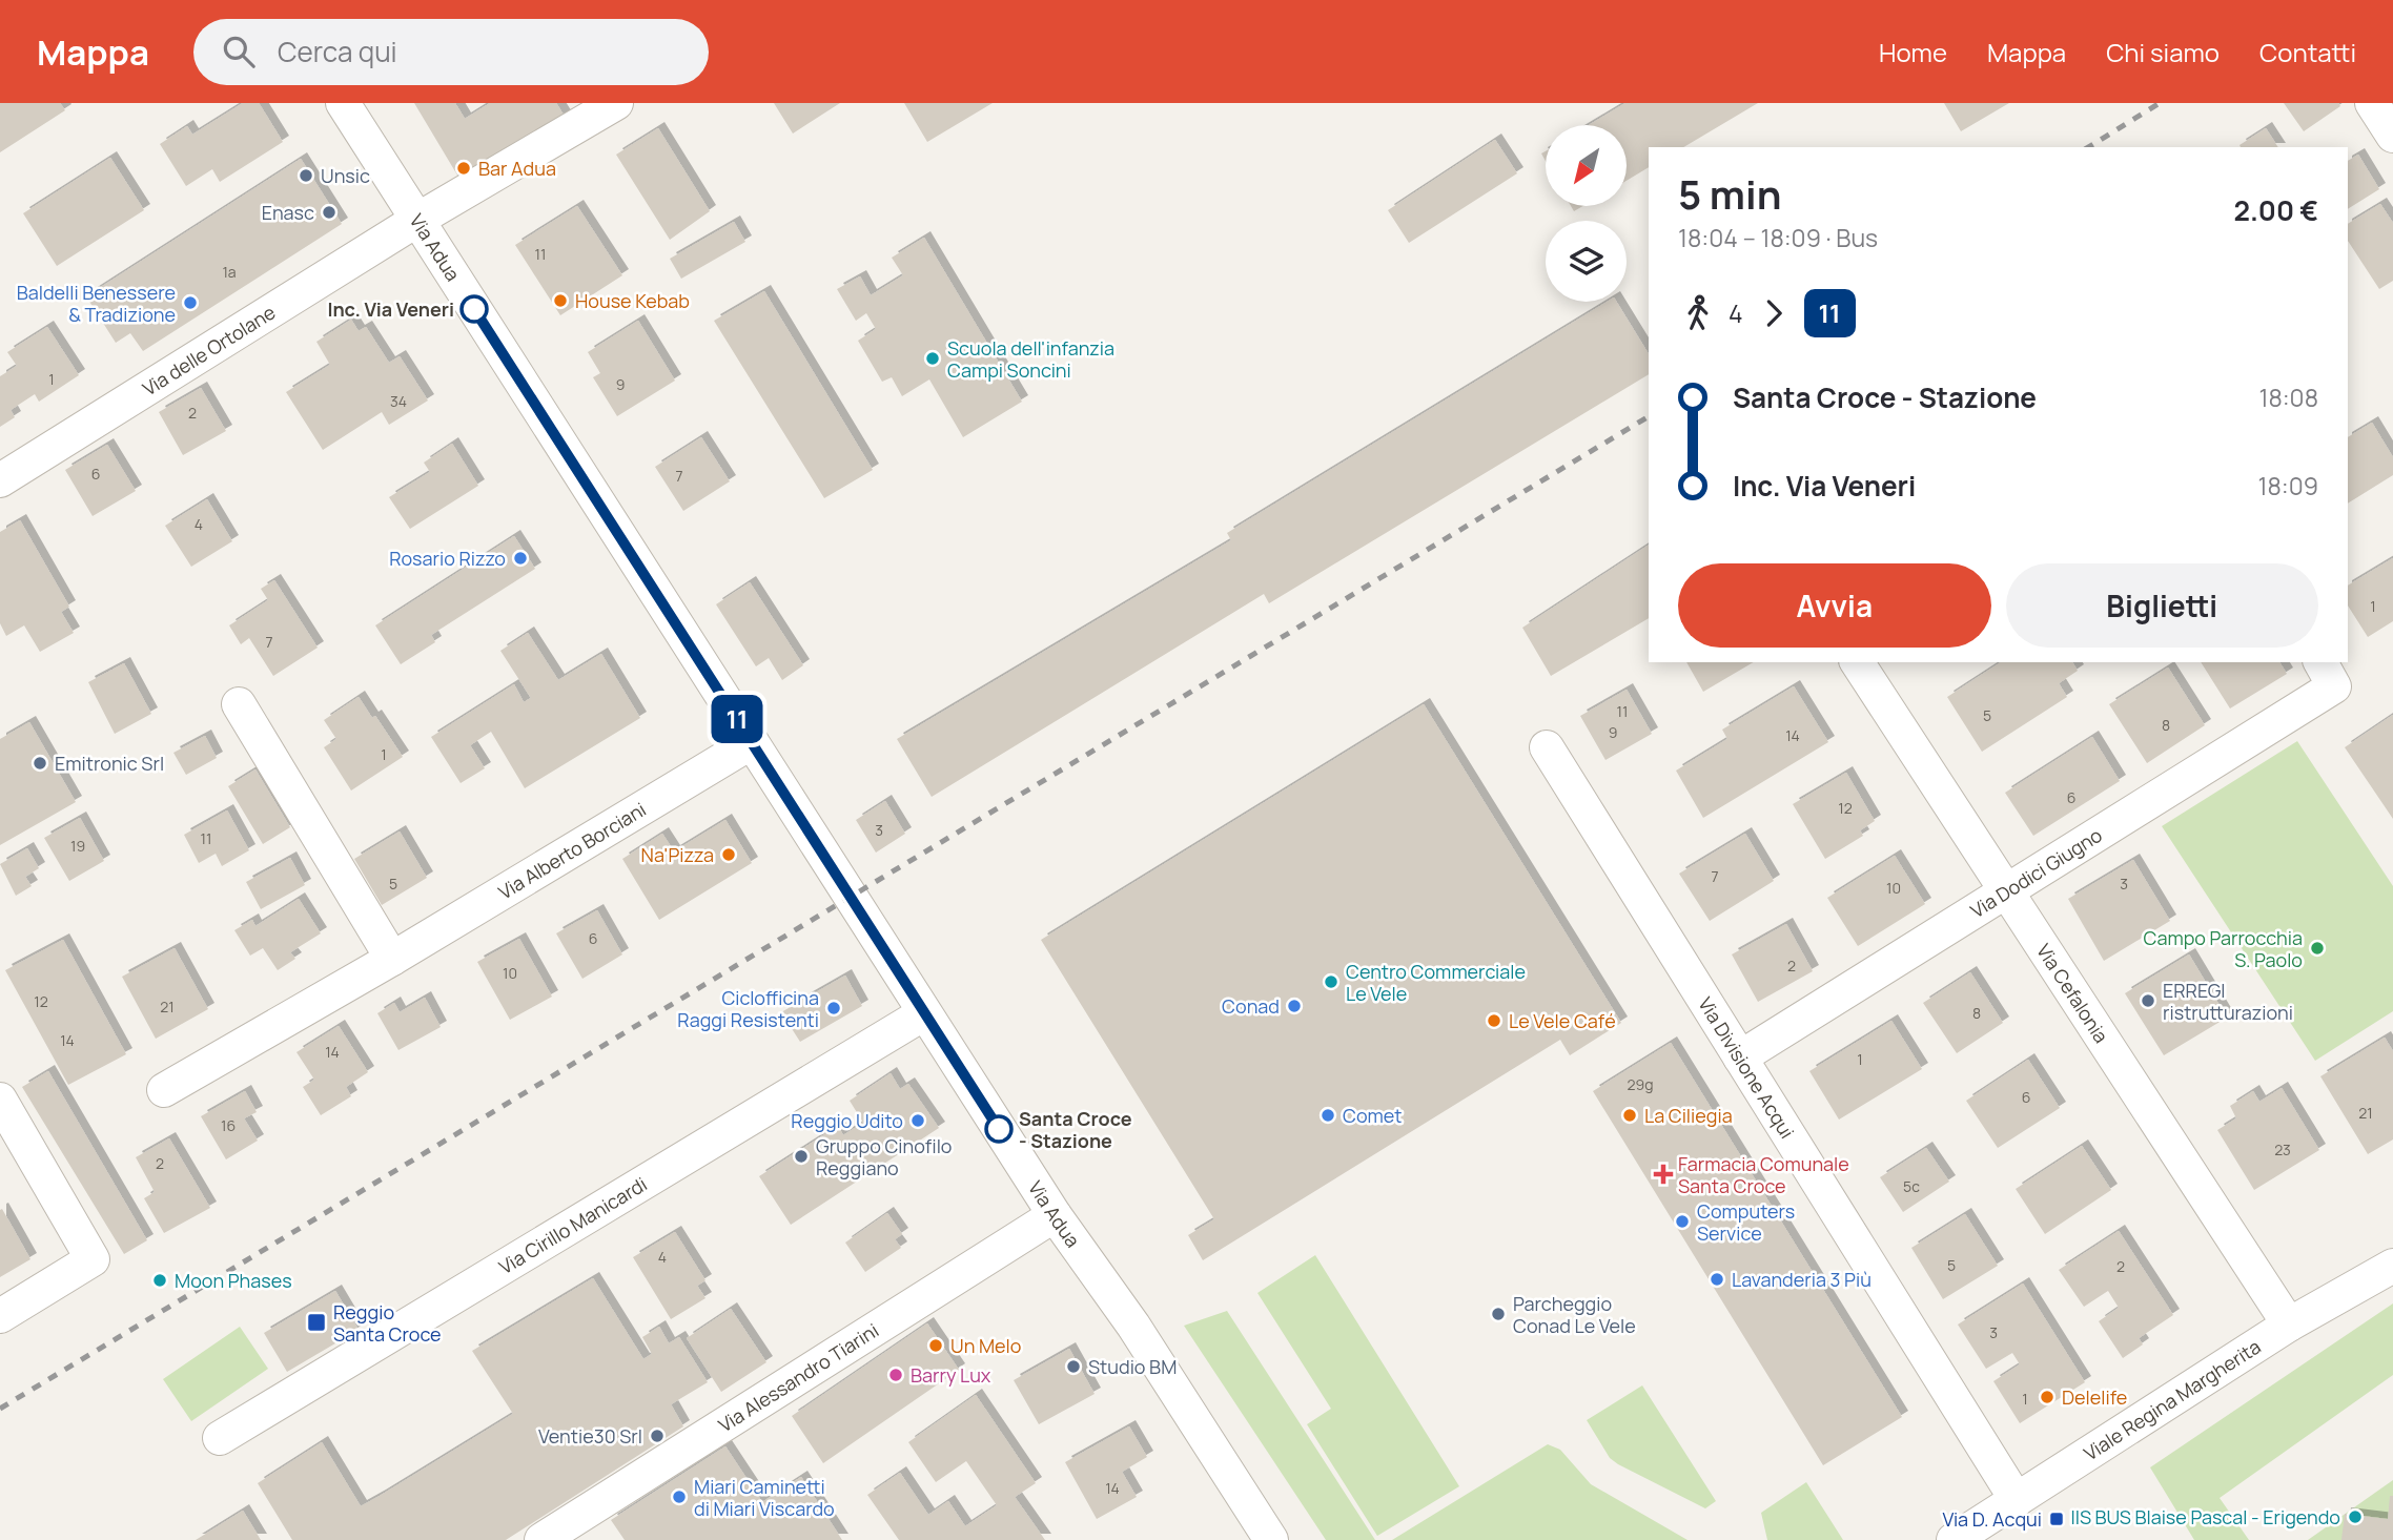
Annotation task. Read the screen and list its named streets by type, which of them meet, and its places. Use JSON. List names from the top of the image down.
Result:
{
  "streets": {
    "street": [
      "Via Adua",
      "Via delle Ortolane",
      "Via Alberto Borciani",
      "Via Dodici Giugno",
      "Via Cefalonia",
      "Via Divisione Acqui",
      "Via Cirillo Manicardi",
      "Via Alessandro Tiarini",
      "Viale Regina Margherita"
    ]
  },
  "crossings": [
    ["Via Adua", "Via delle Ortolane"],
    ["Via Adua", "Via Alberto Borciani"],
    ["Via Adua", "Via Cirillo Manicardi"],
    ["Via Adua", "Via Alessandro Tiarini"],
    ["Via Dodici Giugno", "Via Cefalonia"],
    ["Via Dodici Giugno", "Via Divisione Acqui"],
    ["Via Cefalonia", "Viale Regina Margherita"],
    ["Via Divisione Acqui", "Viale Regina Margherita"]
  ],
  "places": {
    "other": [
      "Bar Adua",
      "Unsic",
      "Enasc",
      "House Kebab",
      "Baldelli Benessere & Tradizione",
      "Inc. Via Veneri",
      "Scuola dell'infanzia Campi Soncini",
      "Rosario Rizzo",
      "Emitronic Srl",
      "Na'Pizza",
      "Campo Parrocchia S. Paolo",
      "Centro Commerciale Le Vele",
      "ERREGI ristrutturazioni",
      "Conad",
      "Ciclofficina Raggi Resistenti",
      "Le Vele Café",
      "Comet",
      "La Ciliegia",
      "Reggio Udito",
      "Santa Croce - Stazione",
      "Gruppo Cinofilo Reggiano",
      "Computers Service",
      "Lavanderia 3 Più",
      "Moon Phases",
      "Parcheggio Conad Le Vele",
      "Un Melo",
      "Studio BM",
      "Barry Lux",
      "Delelife",
      "Ventie30 Srl",
      "Miari Caminetti di Miari Viscardo",
      "IIS BUS Blaise Pascal - Erigendo"
    ],
    "health": ["Farmacia Comunale Santa Croce"],
    "transit": ["Reggio Santa Croce", "Via D. Acqui"]
  },
  "lines": ["bus line 11"],
  "house_numbers": [
    "11",
    "1a",
    "1",
    "9",
    "34",
    "2",
    "6",
    "7",
    "4",
    "1",
    "7",
    "11",
    "5",
    "8",
    "9",
    "14",
    "1",
    "6",
    "12",
    "3",
    "11",
    "19",
    "7",
    "5",
    "3",
    "10",
    "6",
    "2",
    "10",
    "12",
    "21",
    "8",
    "14",
    "14",
    "1",
    "29g",
    "6",
    "21",
    "16",
    "23",
    "2",
    "5c",
    "4",
    "5",
    "2",
    "3",
    "1",
    "14"
  ],
  "north": "bottom left",
  "page": {
    "header": "Mappa",
    "search": "Cerca qui",
    "nav": [
      "Home",
      "Mappa",
      "Chi siamo",
      "Contatti"
    ],
    "on_map": "11",
    "heading": ["5 min", "18:04 – 18:09 · Bus", "2.00 €"],
    "legs": ["4", "11"],
    "list": [
      {
        "name": "Santa Croce - Stazione",
        "value": "18:08"
      },
      {
        "name": "Inc. Via Veneri",
        "value": "18:09"
      }
    ],
    "buttons": ["Avvia", "Biglietti"]
  }
}
